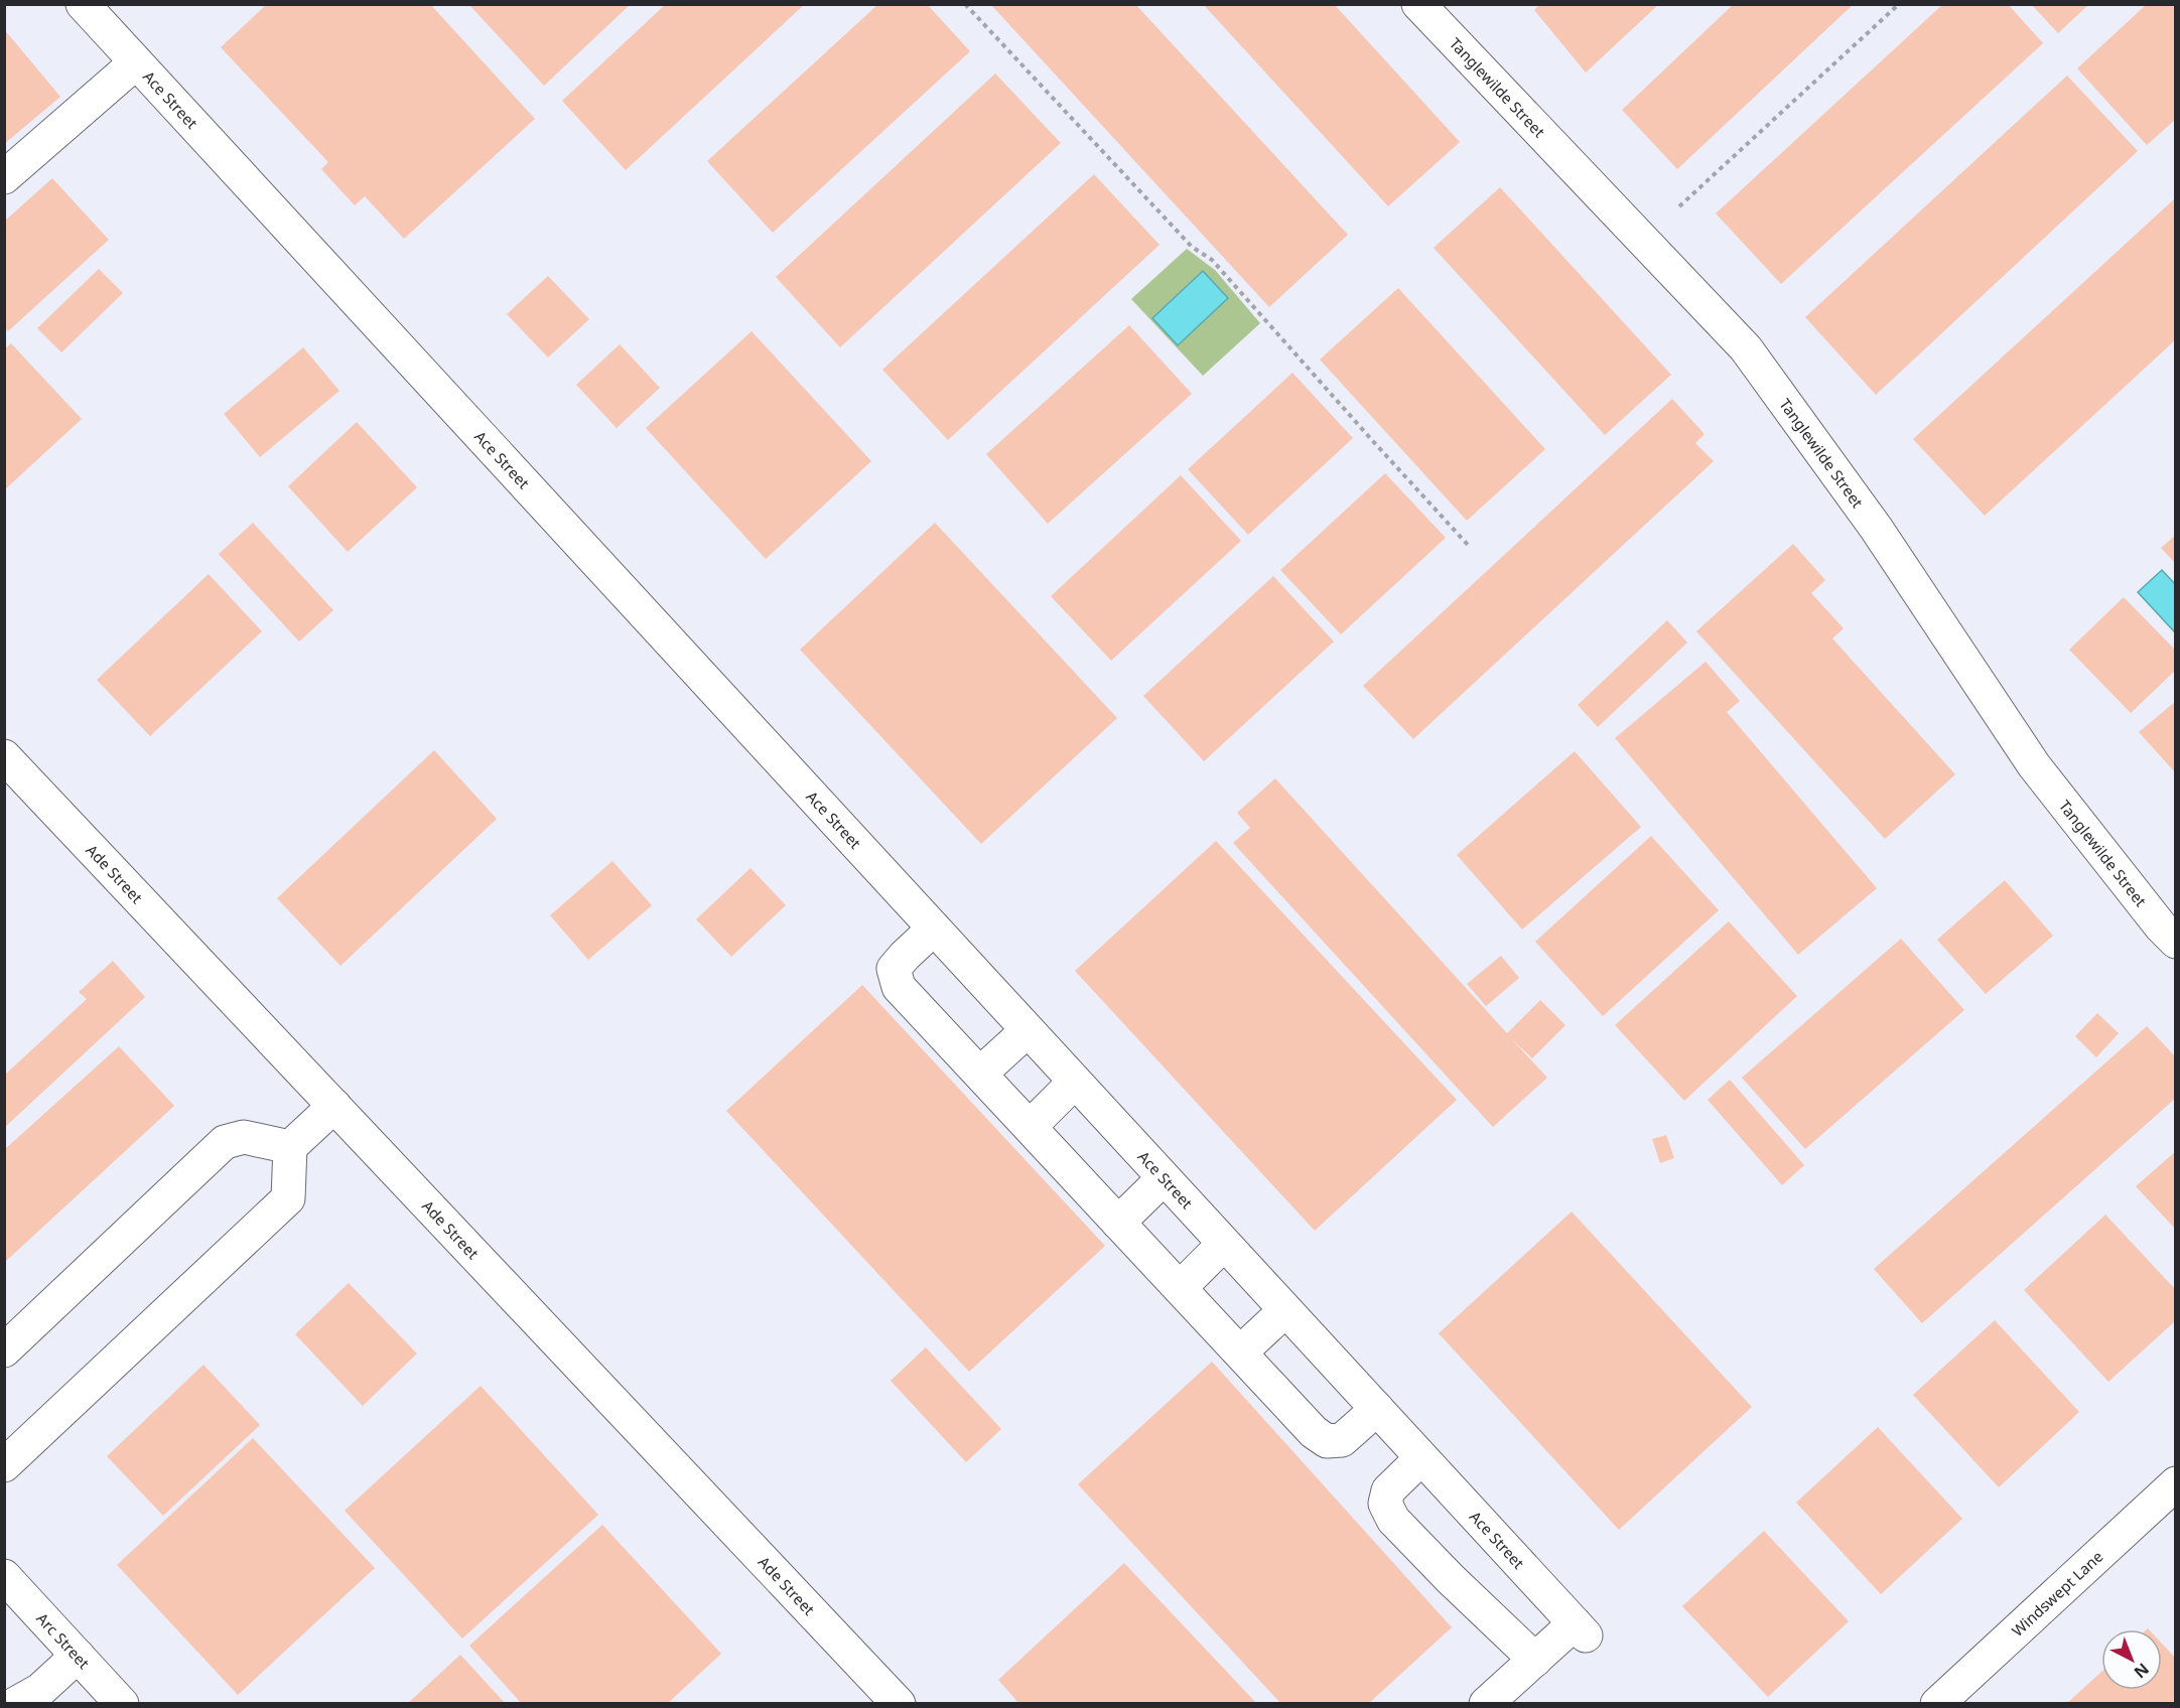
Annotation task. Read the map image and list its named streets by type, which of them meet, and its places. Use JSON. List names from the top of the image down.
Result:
{
  "streets": {
    "street": [
      "Tanglewilde Street",
      "Ace Street",
      "Ade Street",
      "Windswept Lane",
      "Arc Street"
    ]
  },
  "north": "bottom right"
}
